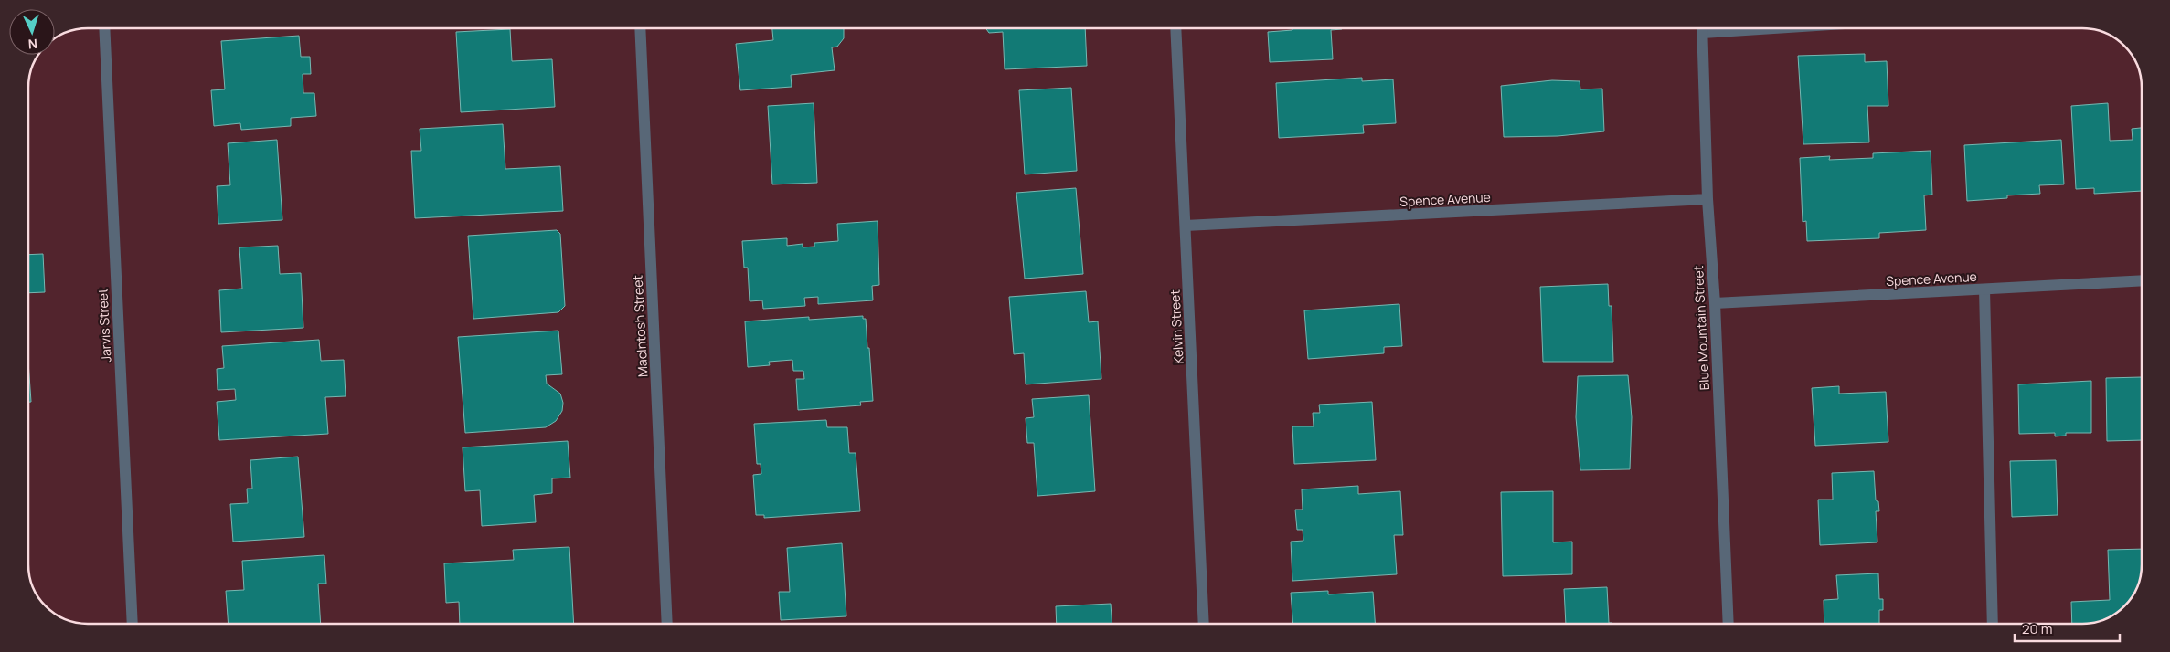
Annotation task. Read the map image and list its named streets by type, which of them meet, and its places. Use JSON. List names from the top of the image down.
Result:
{
  "streets": {
    "street": [
      "Spence Avenue",
      "Jarvis Street",
      "MacIntosh Street",
      "Kelvin Street",
      "Blue Mountain Street"
    ]
  },
  "crossings": [
    ["Spence Avenue", "Kelvin Street"],
    ["Spence Avenue", "Blue Mountain Street"]
  ],
  "scale_bar": "20 m",
  "north": "bottom"
}
